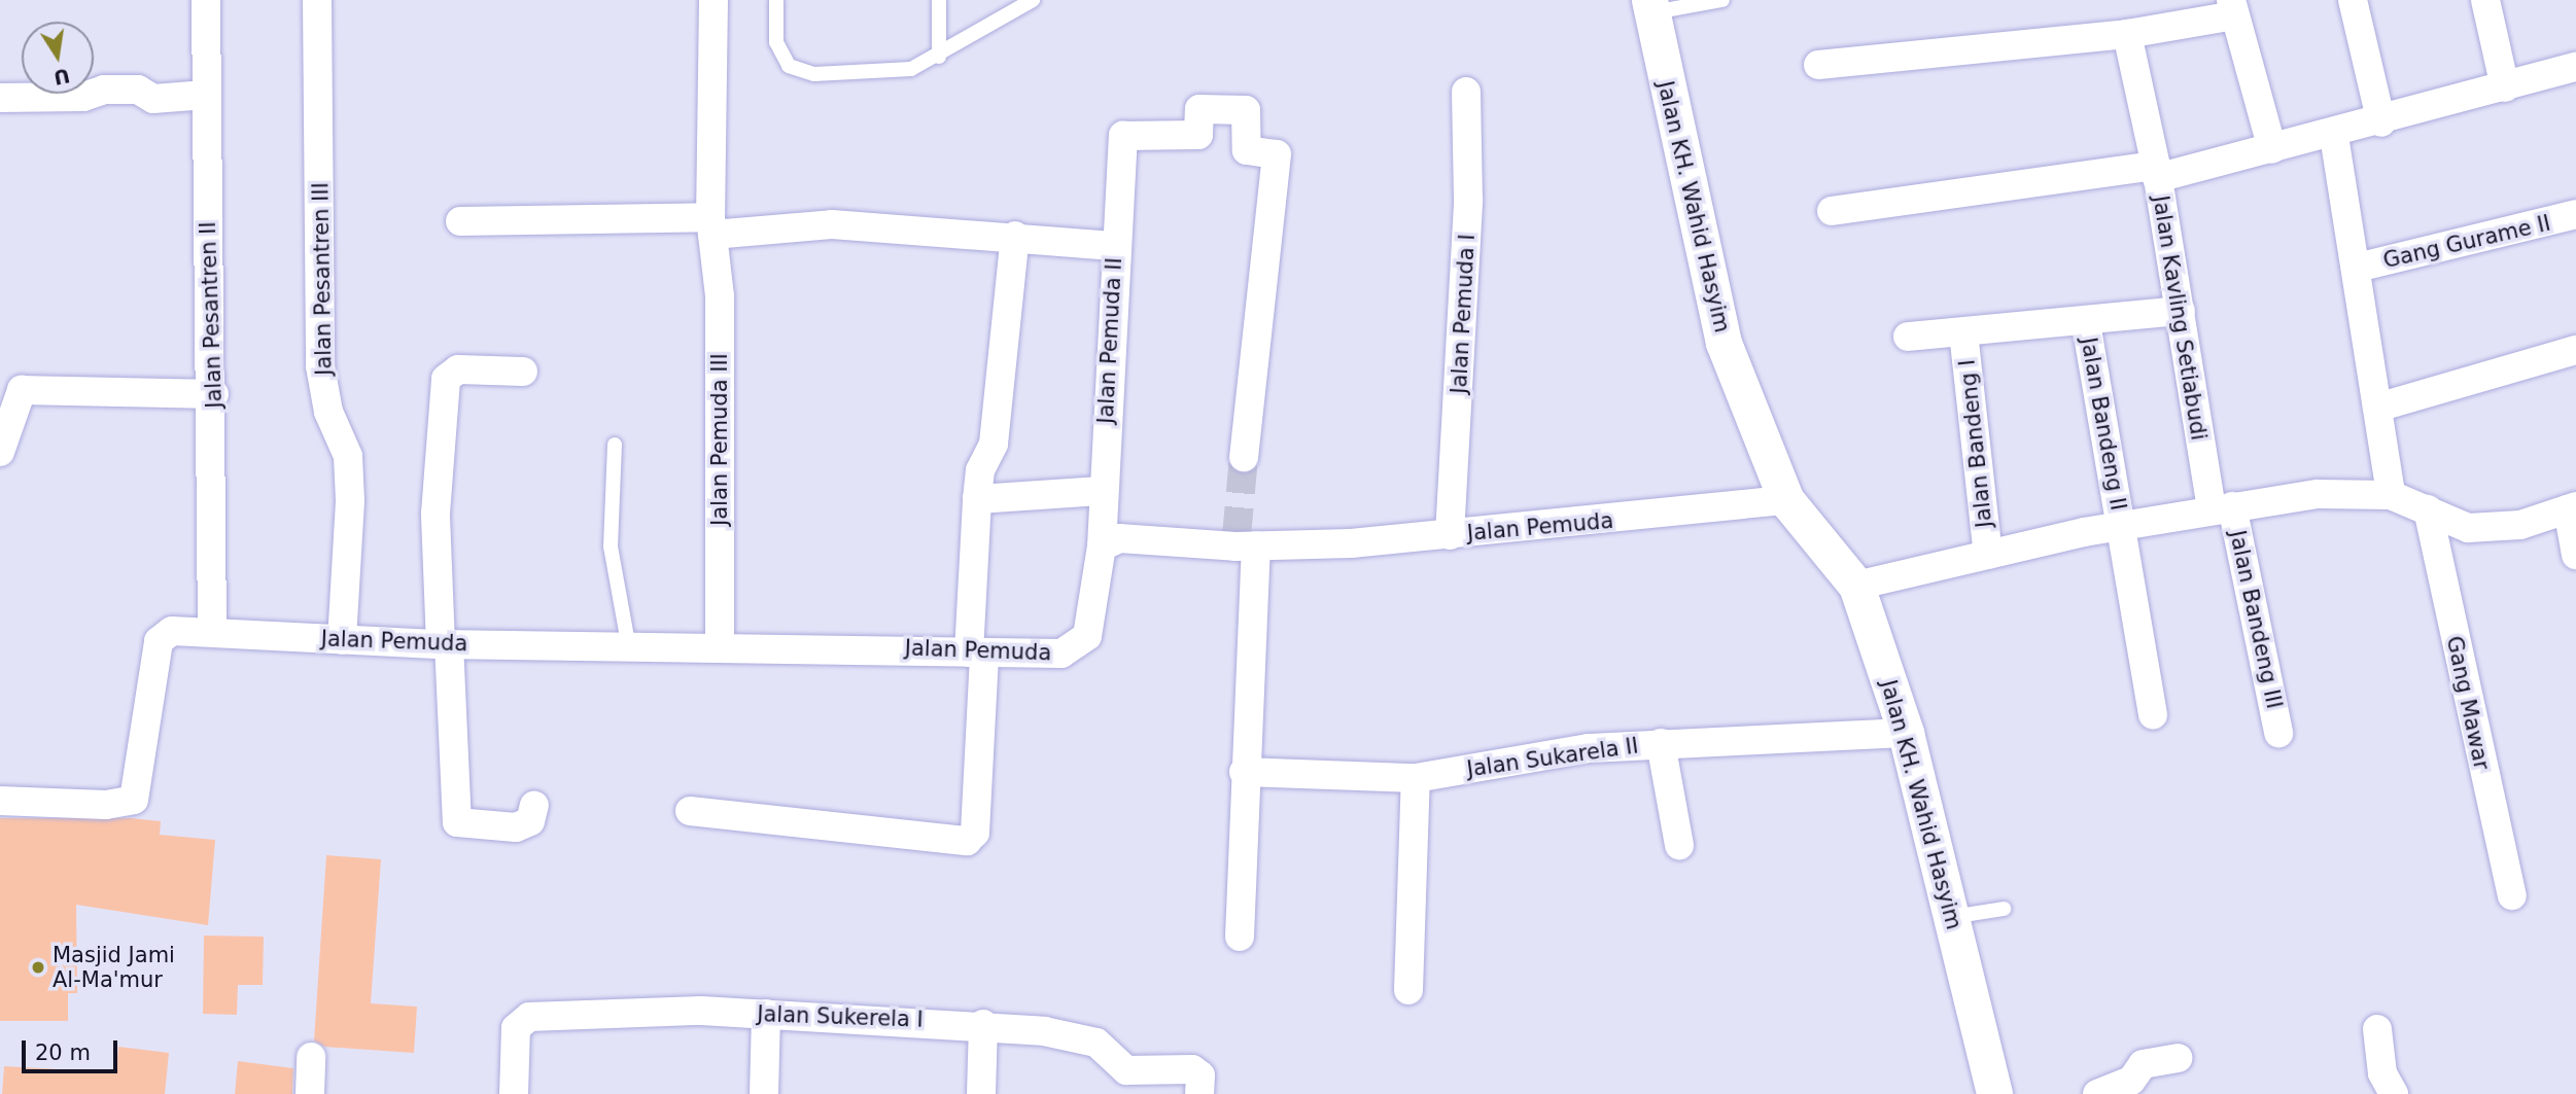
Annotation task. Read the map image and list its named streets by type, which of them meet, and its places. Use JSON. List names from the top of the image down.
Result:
{
  "streets": {
    "street": [
      "Jalan KH. Wahid Hasyim",
      "Gang Gurame II",
      "Jalan Pesantren III",
      "Jalan Pemuda I",
      "Jalan Pesantren II",
      "Jalan Kavling Setiabudi",
      "Jalan Pemuda II",
      "Jalan Bandeng II",
      "Jalan Pemuda III",
      "Jalan Bandeng I",
      "Jalan Pemuda",
      "Jalan Bandeng III",
      "Gang Mawar",
      "Jalan Sukarela II",
      "Jalan Sukerela I"
    ]
  },
  "crossings": [
    ["Jalan KH. Wahid Hasyim", "Jalan Pemuda"],
    ["Jalan KH. Wahid Hasyim", "Jalan Sukarela II"],
    ["Jalan Pesantren III", "Jalan Pemuda"],
    ["Jalan Pemuda I", "Jalan Pemuda"],
    ["Jalan Pesantren II", "Jalan Pemuda"],
    ["Jalan Kavling Setiabudi", "Jalan Bandeng III"],
    ["Jalan Pemuda II", "Jalan Pemuda"],
    ["Jalan Pemuda III", "Jalan Pemuda"]
  ],
  "places": ["Masjid Jami Al-Ma'mur"],
  "scale_bar": "20 m",
  "north": "bottom"
}
